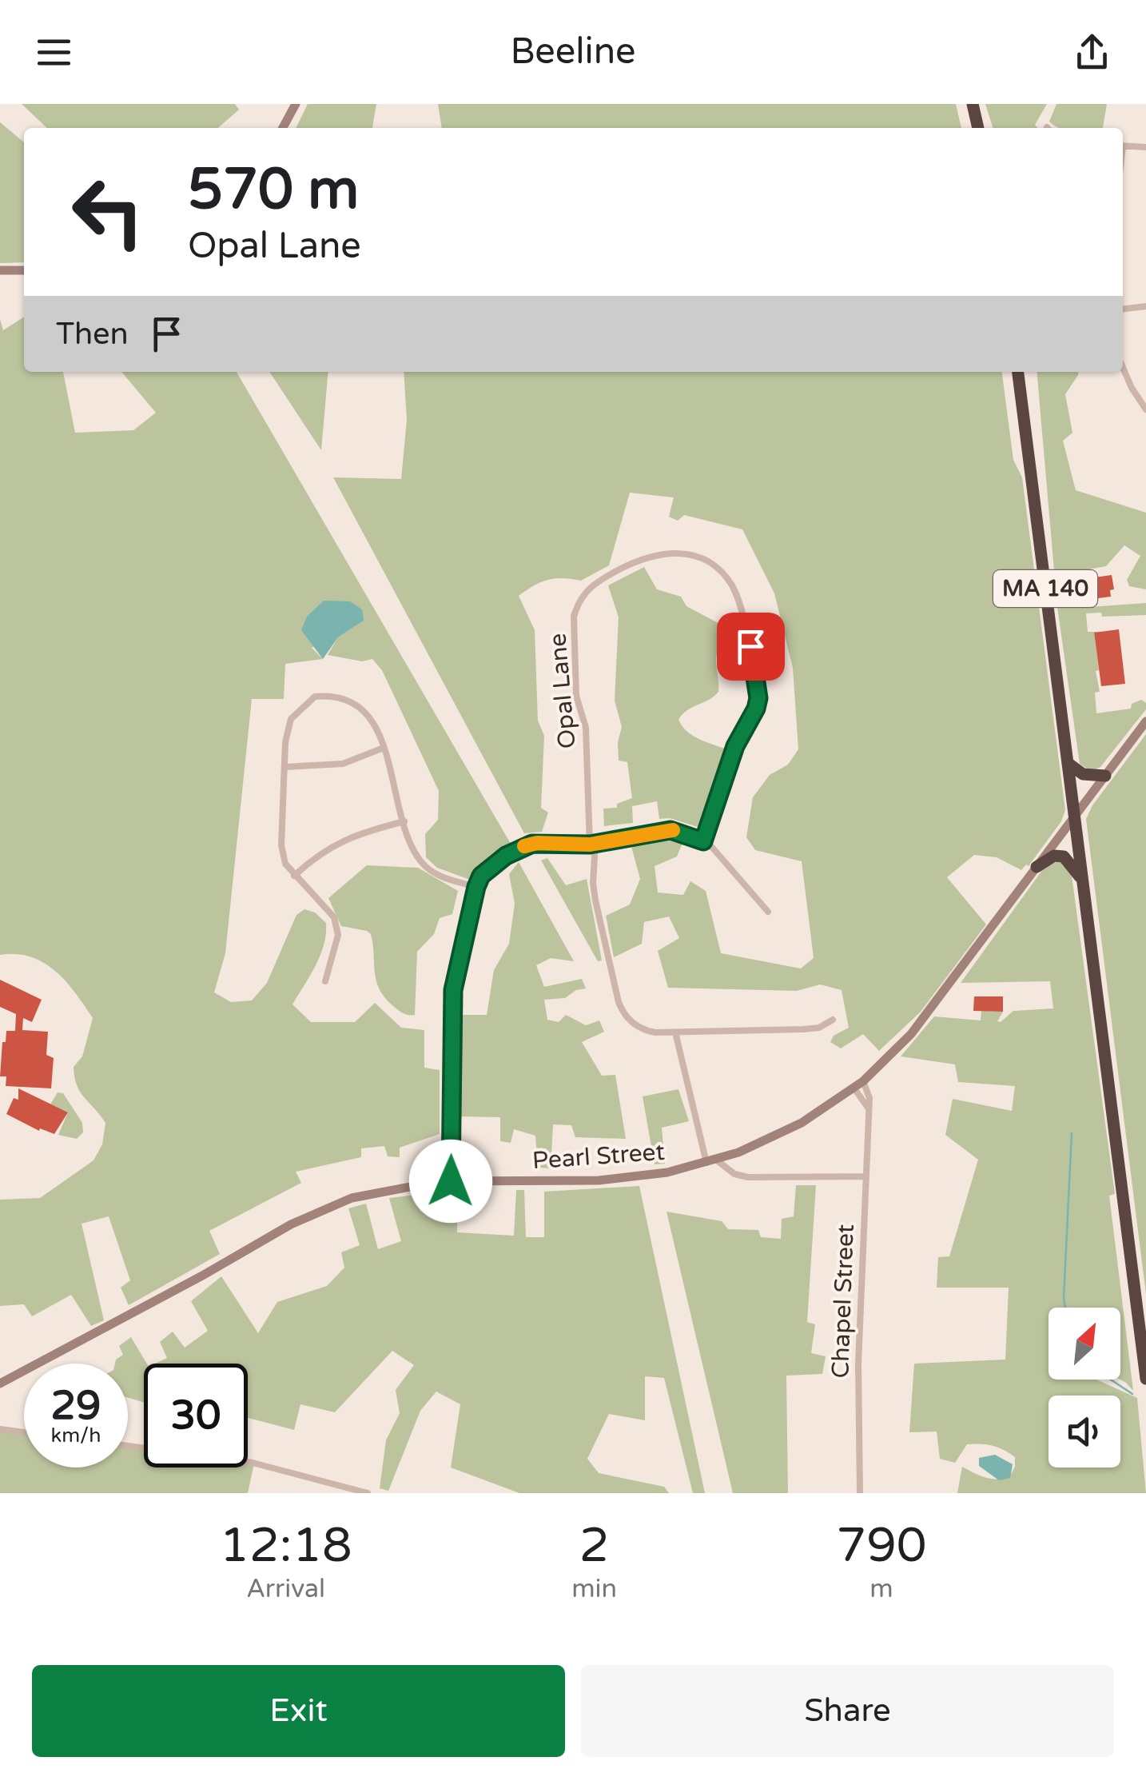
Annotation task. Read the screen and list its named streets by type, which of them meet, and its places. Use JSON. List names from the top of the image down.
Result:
{
  "streets": {
    "highway": ["MA 140"],
    "main road": ["Pearl Street"],
    "street": ["Opal Lane", "Chapel Street"]
  },
  "crossings": [
    ["MA 140", "Pearl Street"],
    ["Pearl Street", "Chapel Street"]
  ],
  "north": "top right",
  "page": {
    "header": "Beeline",
    "turn": ["570 m", "Opal Lane"],
    "then": "Then",
    "speed": "29 km/h",
    "limit": "30",
    "eta": [
      "12:18",
      "Arrival",
      "2",
      "min",
      "790",
      "m"
    ],
    "buttons": ["Exit", "Share"]
  }
}
